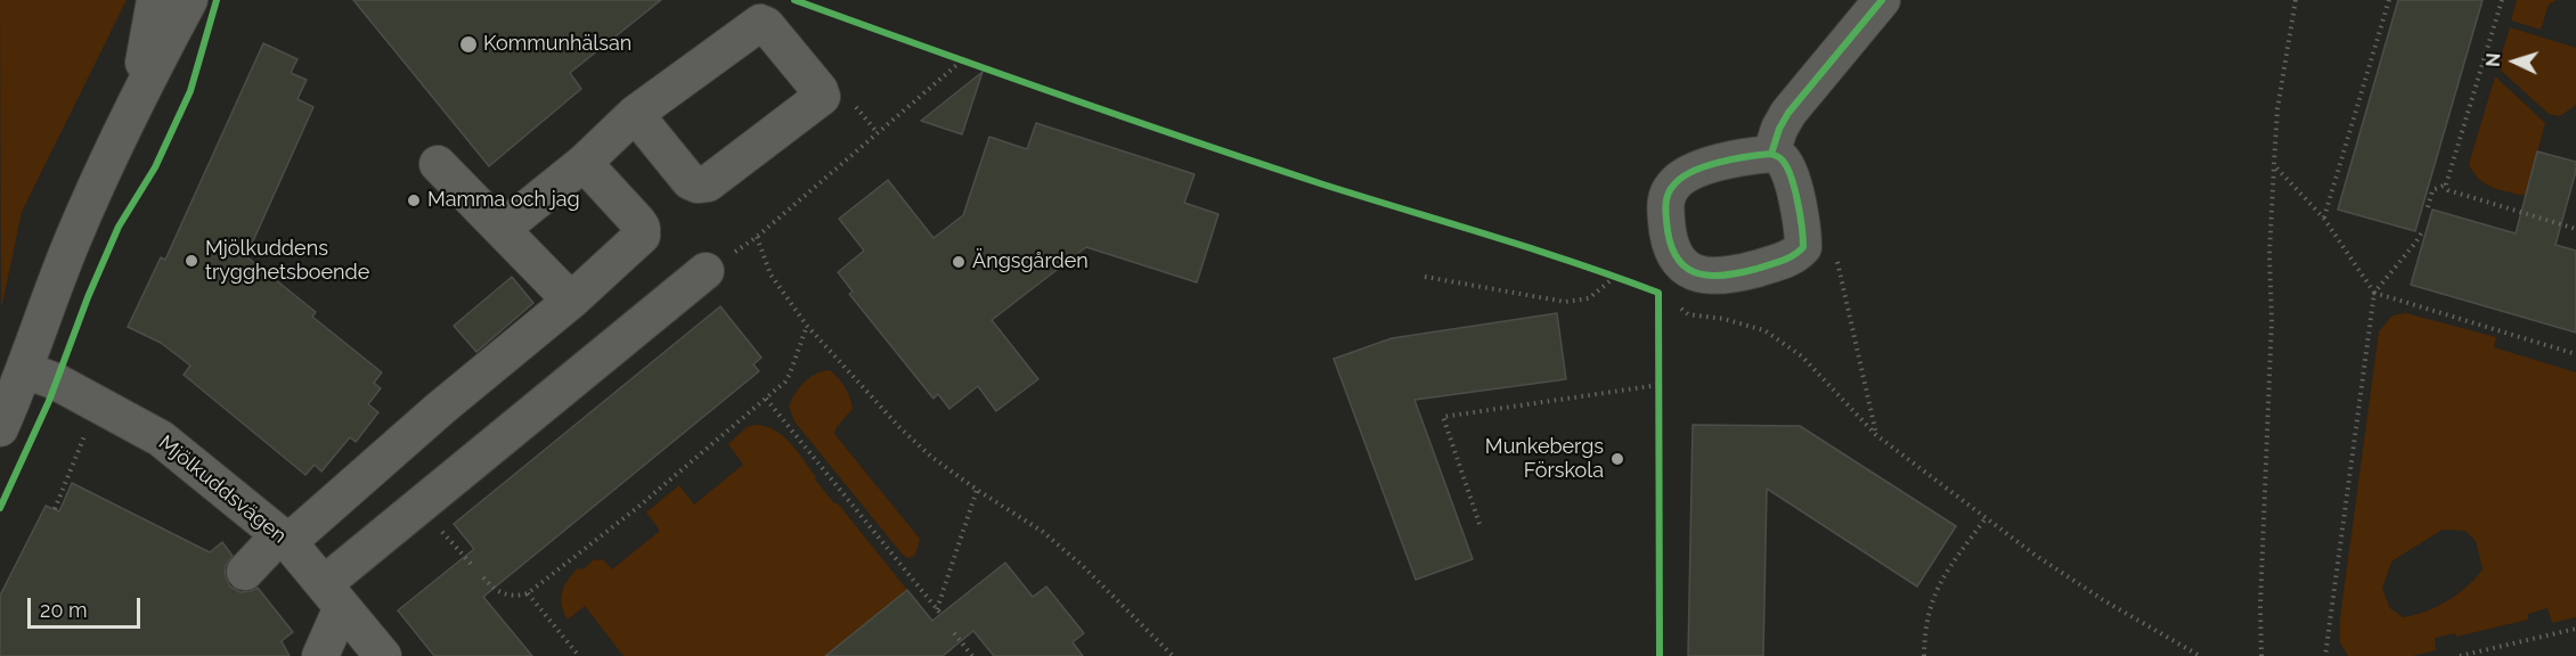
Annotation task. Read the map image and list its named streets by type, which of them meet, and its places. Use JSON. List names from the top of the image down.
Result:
{
  "streets": {
    "street": ["Mjölkuddsvägen"]
  },
  "places": [
    "Kommunhälsan",
    "Mamma och jag",
    "Mjölkuddens trygghetsboende",
    "Ängsgården",
    "Munkebergs Förskola"
  ],
  "scale_bar": "20 m",
  "north": "left"
}
